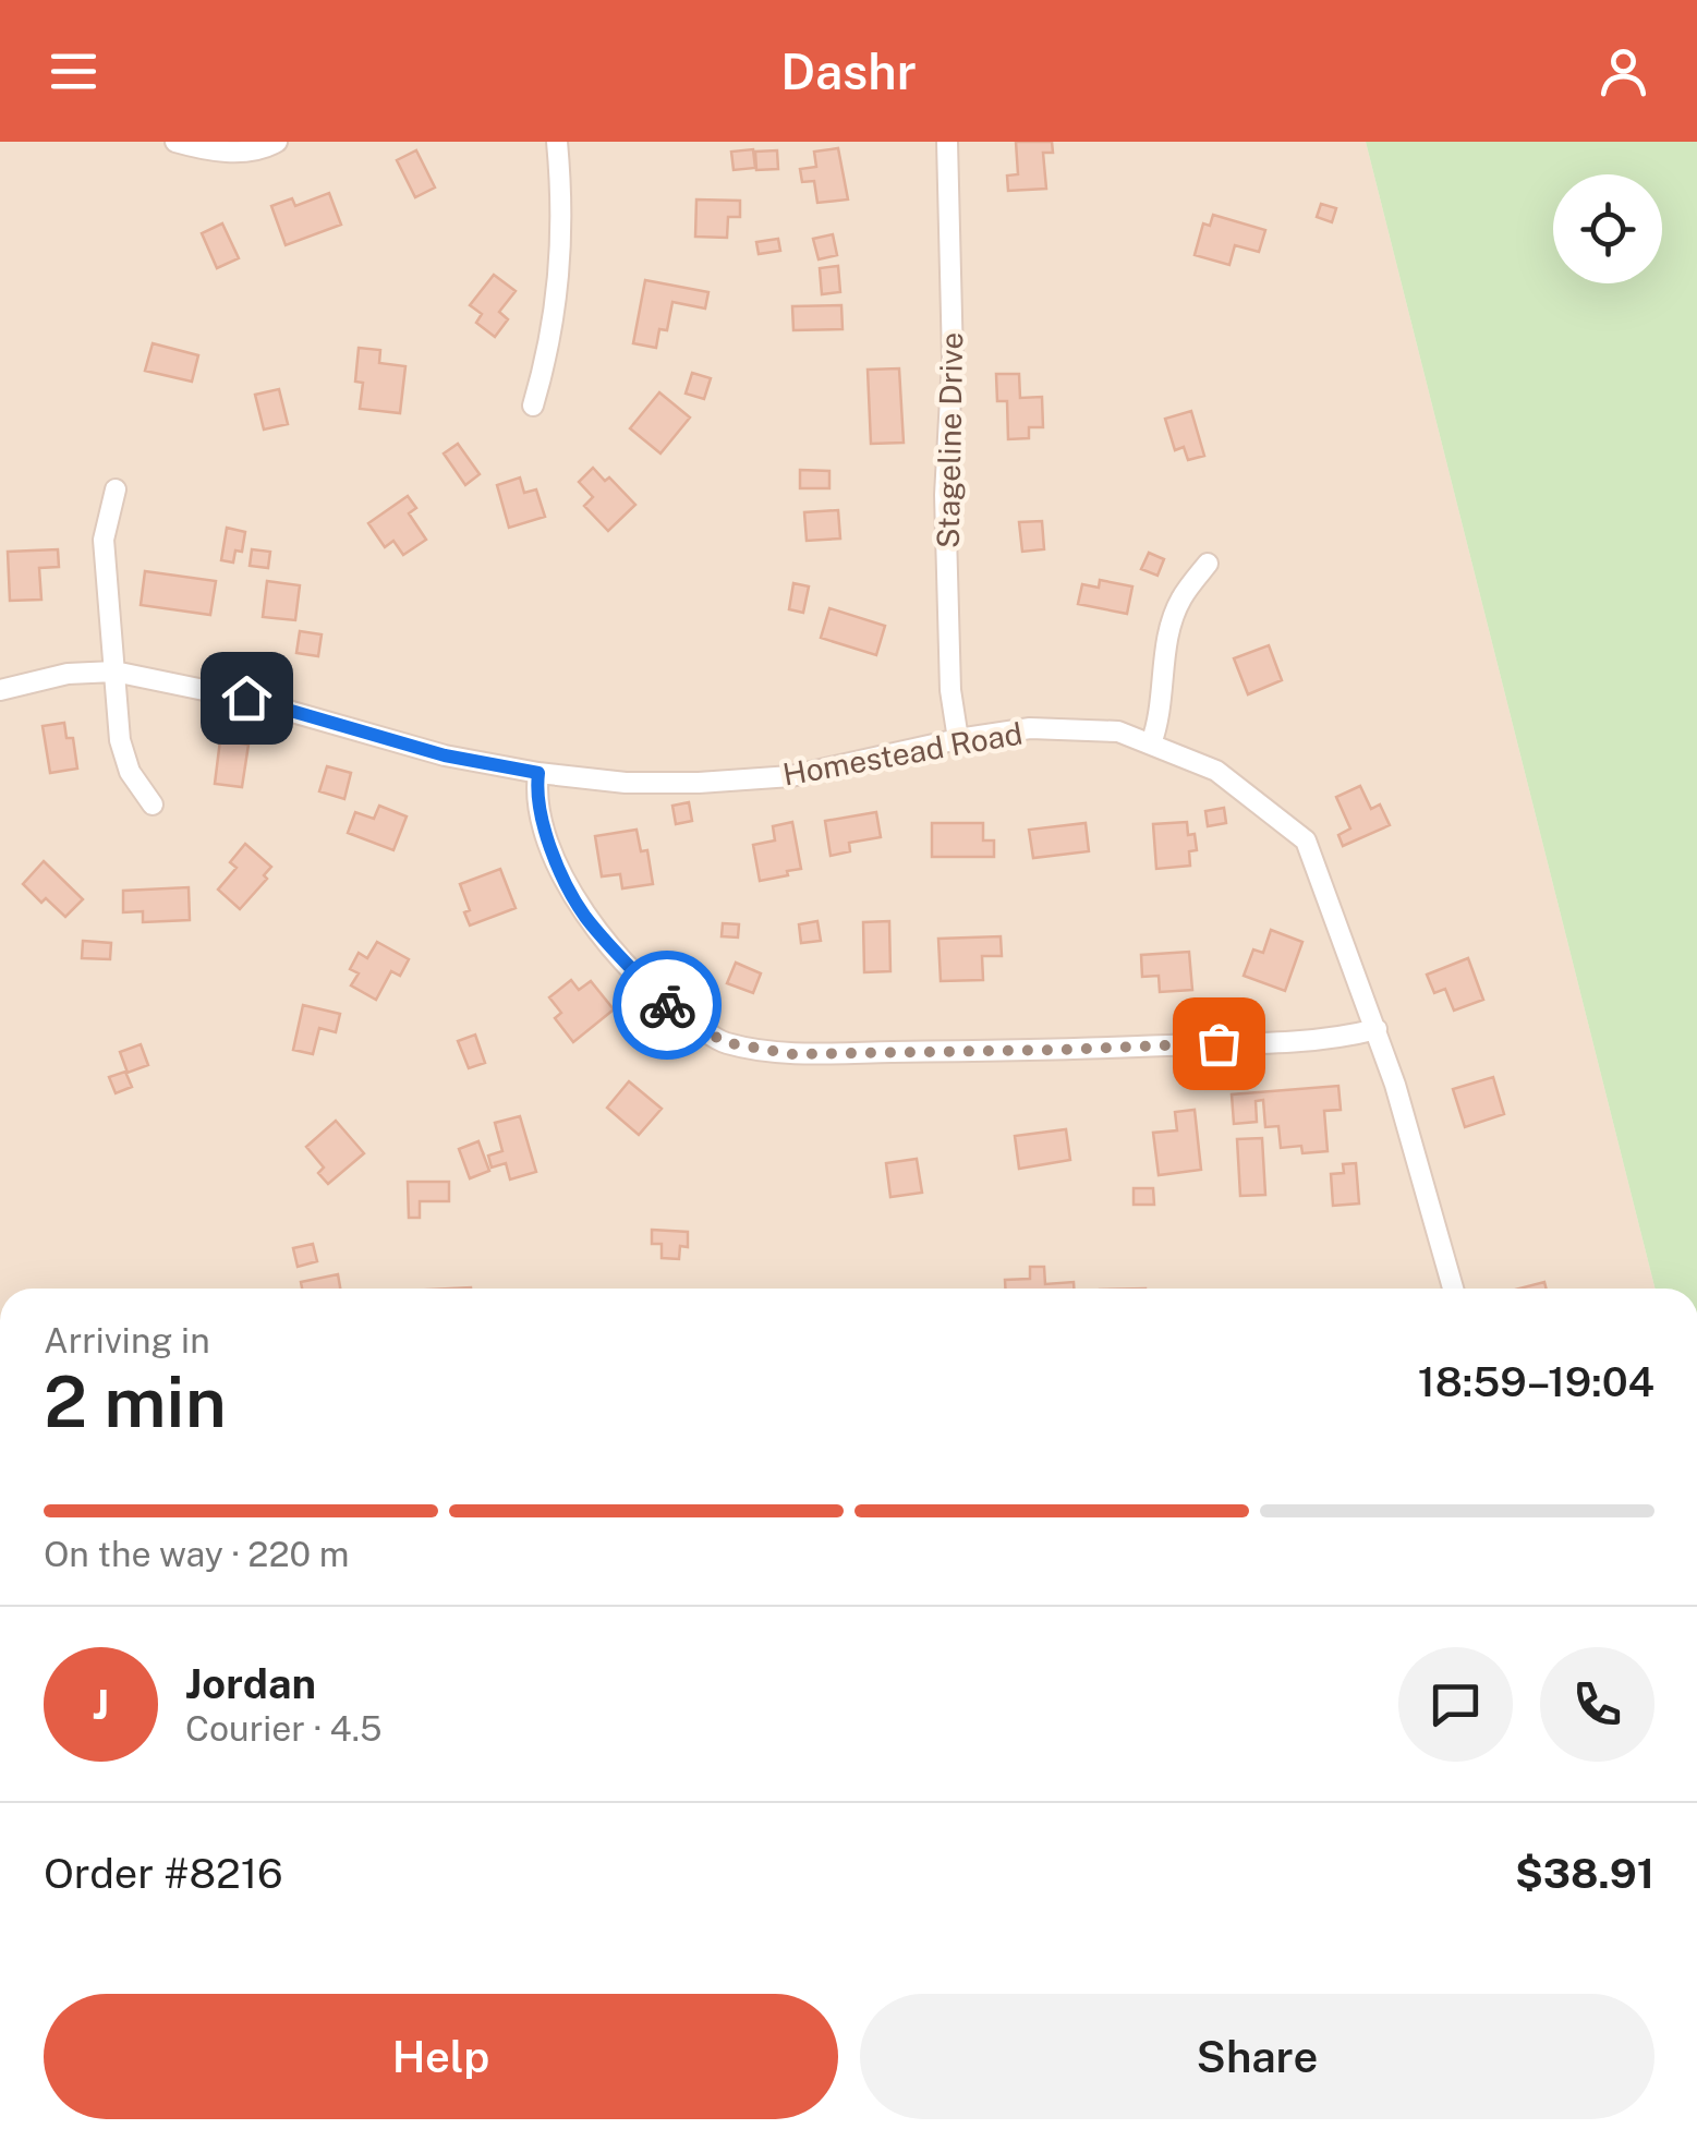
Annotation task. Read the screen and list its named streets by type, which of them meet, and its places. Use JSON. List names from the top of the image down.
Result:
{
  "streets": {
    "street": ["Stageline Drive", "Homestead Road"]
  },
  "crossings": [
    ["Stageline Drive", "Homestead Road"]
  ],
  "page": {
    "header": "Dashr",
    "heading": ["2 min", "Arriving in", "18:59–19:04"],
    "panel": [
      "Jordan",
      "Courier · 4.5",
      "Order #8216",
      "$38.91"
    ],
    "bar": "On the way · 220 m",
    "round": "J",
    "buttons": ["Help", "Share"]
  }
}
